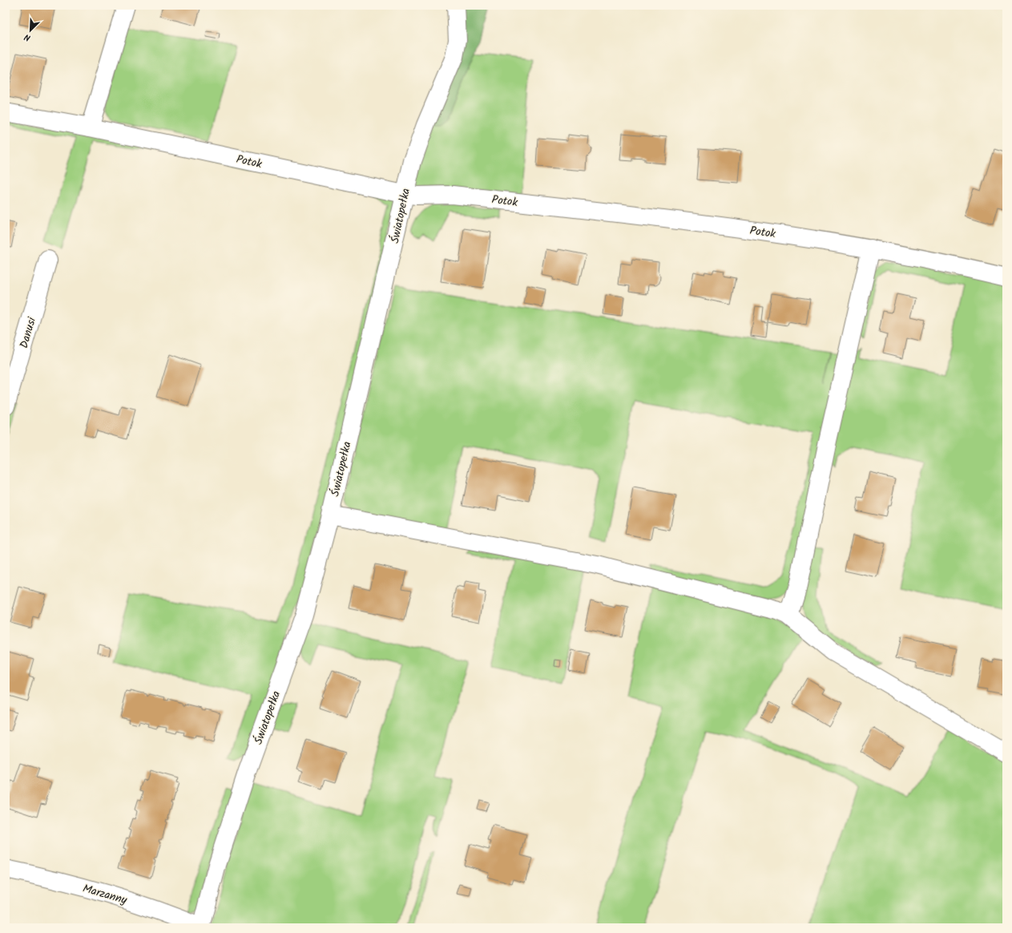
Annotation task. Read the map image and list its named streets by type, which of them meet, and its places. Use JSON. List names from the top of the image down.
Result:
{
  "streets": {
    "street": [
      "Potok",
      "Światopełka",
      "Danusi",
      "Marzanny"
    ]
  },
  "crossings": [
    ["Potok", "Światopełka"],
    ["Światopełka", "Marzanny"]
  ],
  "north": "bottom left"
}
